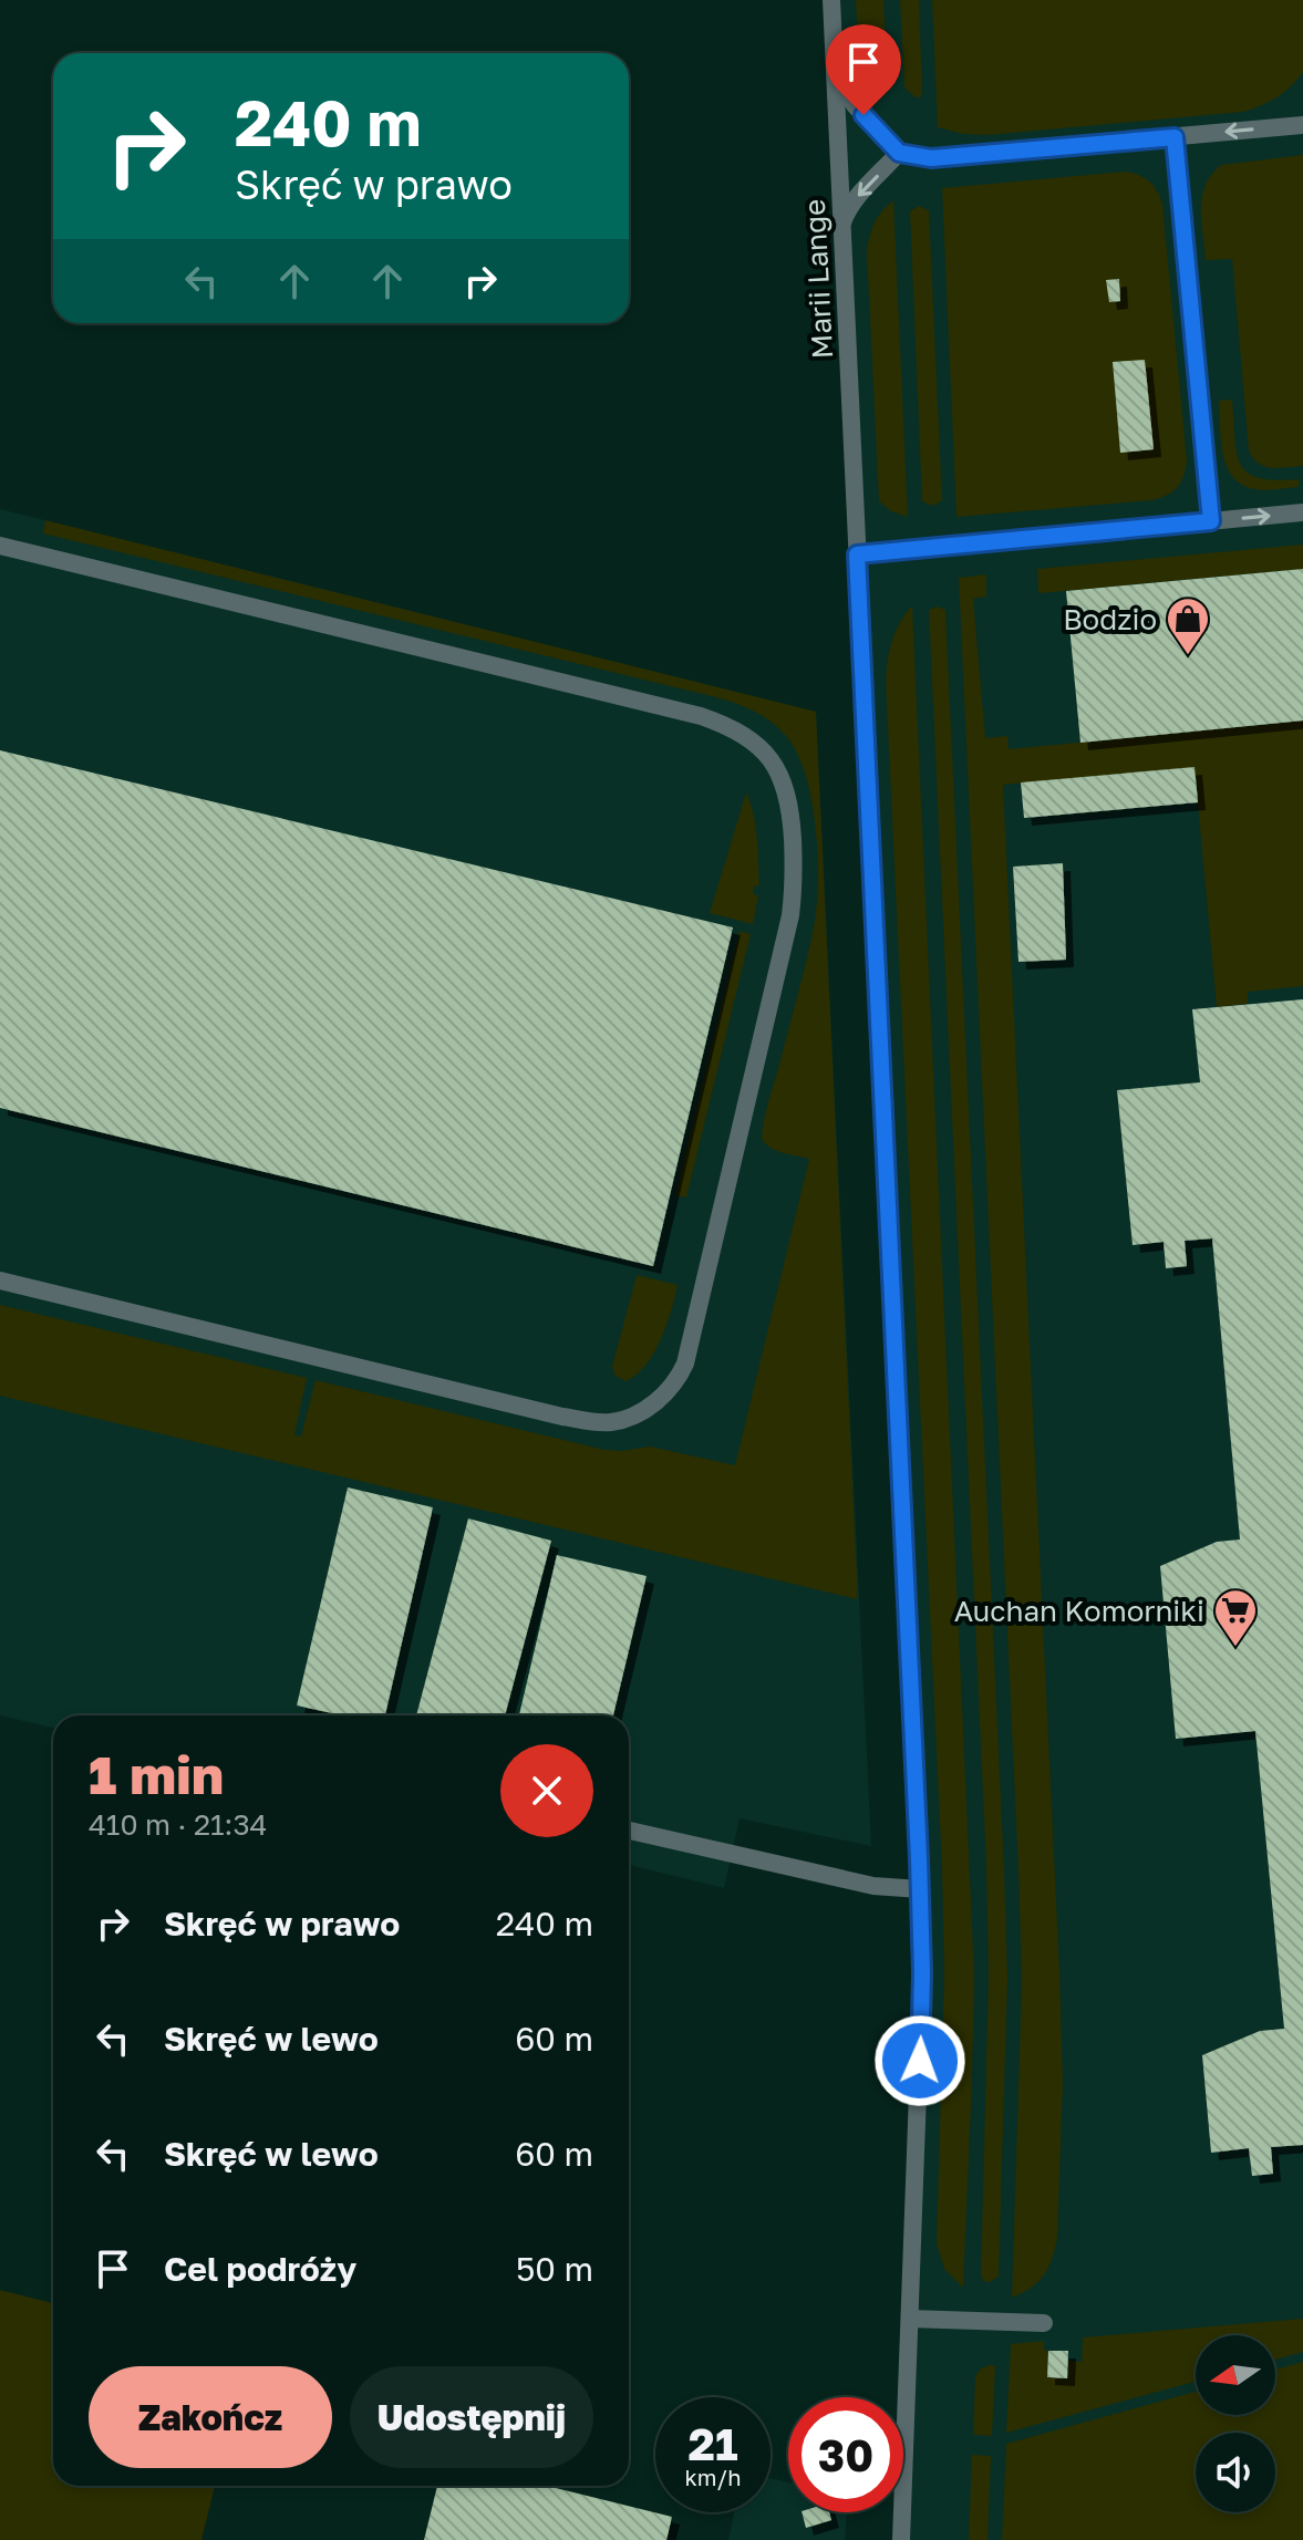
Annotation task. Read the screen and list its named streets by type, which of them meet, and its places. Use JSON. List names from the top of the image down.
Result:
{
  "streets": {
    "street": ["Marii Lange"]
  },
  "places": {
    "shop": ["Bodzio"],
    "supermarket": ["Auchan Komorniki"]
  },
  "north": "left",
  "page": {
    "turn": ["240 m", "Skręć w prawo"],
    "heading": ["1 min", "410 m · 21:34"],
    "list": [
      {
        "name": "Skręć w prawo",
        "value": "240 m"
      },
      {
        "name": "Skręć w lewo",
        "value": "60 m"
      },
      {
        "name": "Skręć w lewo",
        "value": "60 m"
      },
      {
        "name": "Cel podróży",
        "value": "50 m"
      }
    ],
    "buttons": ["Zakończ", "Udostępnij"],
    "speed": "21 km/h",
    "limit": "30"
  }
}
